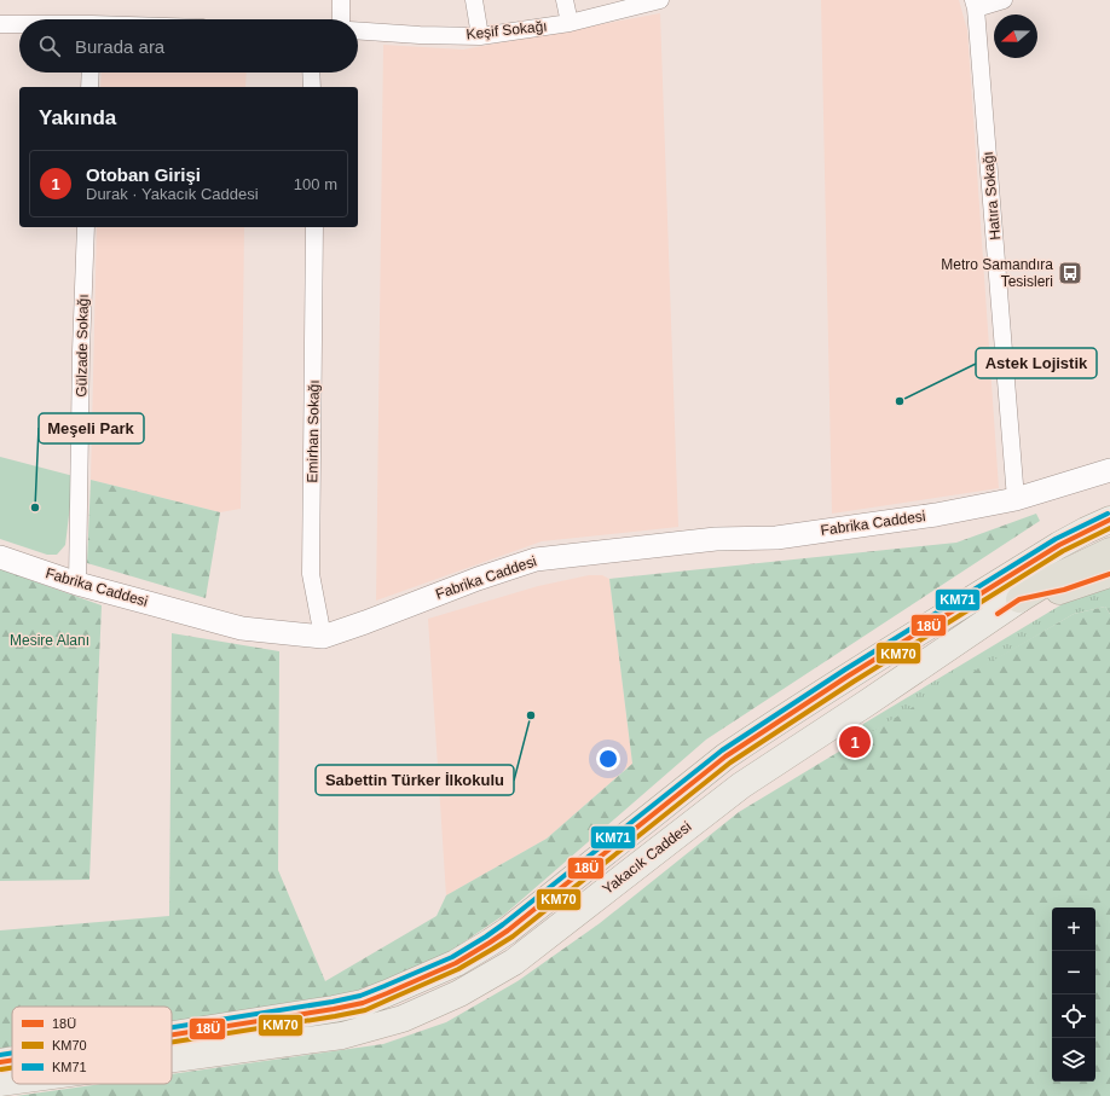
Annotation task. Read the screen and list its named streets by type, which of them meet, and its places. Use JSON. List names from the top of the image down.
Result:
{
  "streets": {
    "highway": ["Yakacık Caddesi"],
    "main road": ["Fabrika Caddesi"],
    "street": [
      "Keşif Sokağı",
      "Hatıra Sokağı",
      "Gülzade Sokağı",
      "Emirhan Sokağı"
    ]
  },
  "crossings": [
    ["Hatıra Sokağı", "Fabrika Caddesi"],
    ["Gülzade Sokağı", "Fabrika Caddesi"],
    ["Emirhan Sokağı", "Fabrika Caddesi"]
  ],
  "parks": ["Mesire Alanı"],
  "places": {
    "bus stop": ["Metro Samandıra Tesisleri"],
    "other": ["Astek Lojistik", "Meşeli Park", "Sabettin Türker İlkokulu"]
  },
  "lines": ["transit line KM71", "transit line 18Ü", "transit line KM70"],
  "legend": ["18Ü", "KM70", "KM71"],
  "north": "left",
  "page": {
    "search": "Burada ara",
    "heading": "Yakında",
    "list": [
      {
        "mark": "1",
        "name": "Otoban Girişi",
        "note": "Durak · Yakacık Caddesi",
        "value": "100 m"
      }
    ],
    "pins": "1",
    "map_buttons": ["+", "−"]
  }
}
